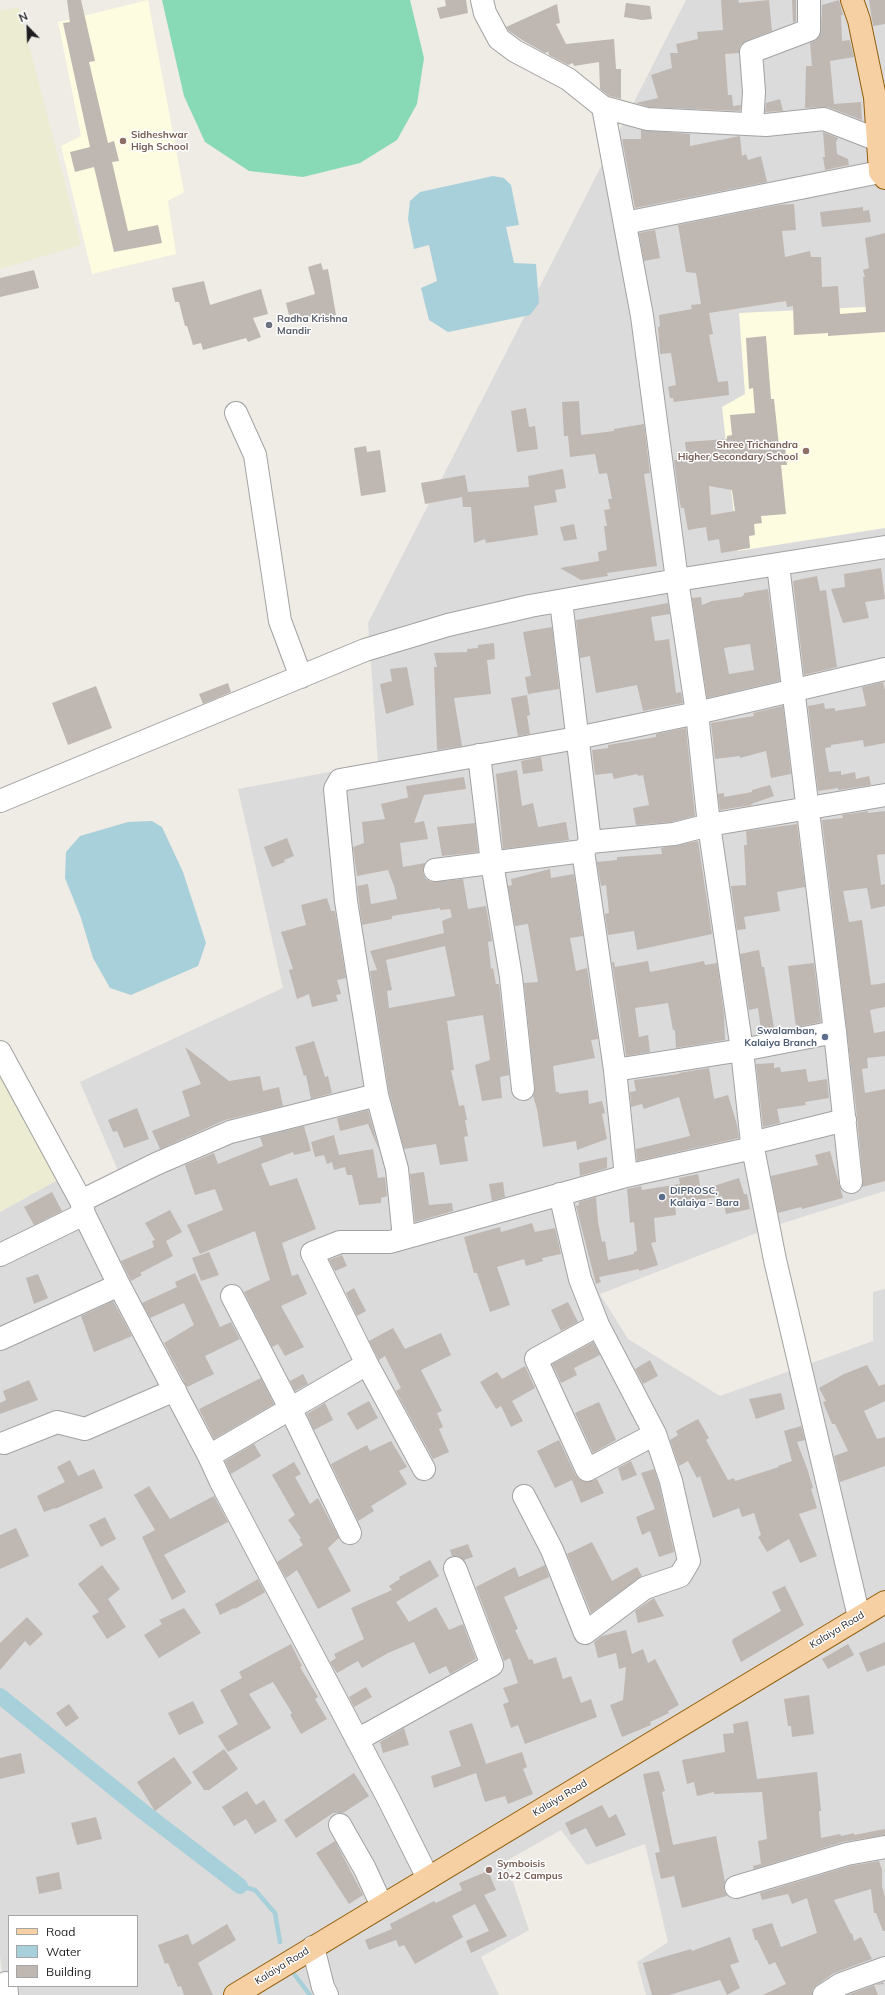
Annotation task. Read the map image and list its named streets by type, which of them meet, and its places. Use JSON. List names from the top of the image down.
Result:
{
  "streets": {
    "main road": ["Kalaiya Road"]
  },
  "places": [
    "Sidheshwar High School",
    "Radha Krishna Mandir",
    "Shree Trichandra Higher Secondary School",
    "Swalamban, Kalaiya Branch",
    "DIPROSC, Kalaiya - Bara",
    "Symboisis 10+2 Campus"
  ],
  "legend": ["Road", "Water", "Building"],
  "north": "top left"
}
